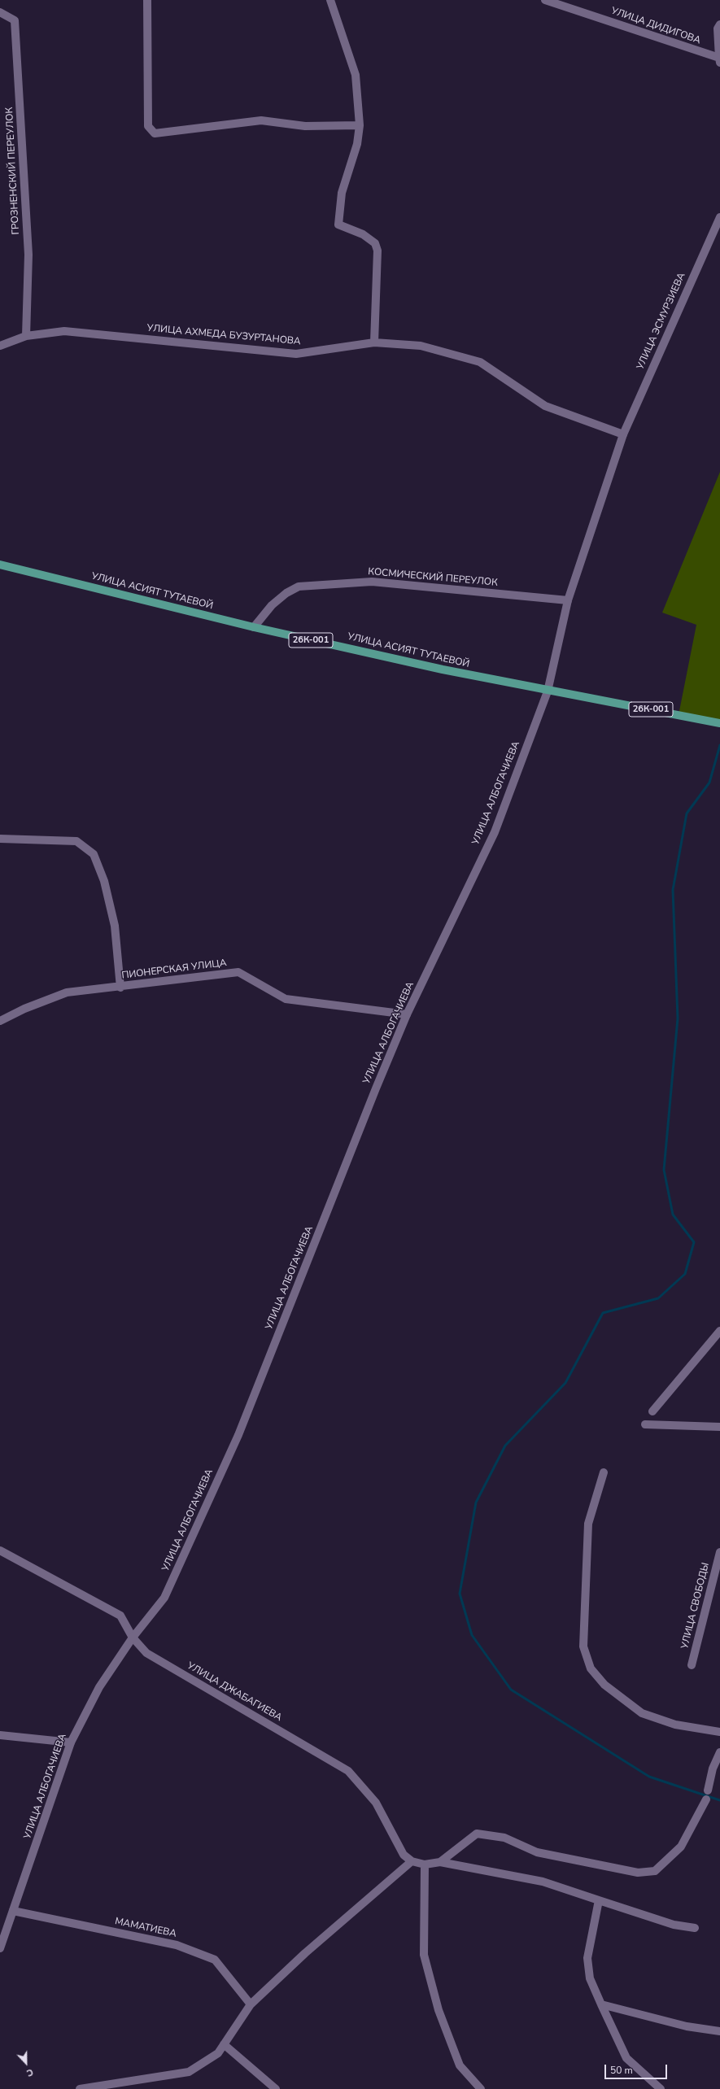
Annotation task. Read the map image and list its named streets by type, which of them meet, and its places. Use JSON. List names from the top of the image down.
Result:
{
  "streets": {
    "main road": ["УЛИЦА АСИЯТ ТУТАЕВОЙ", "26К-001"],
    "street": [
      "УЛИЦА ДИДИГОВА",
      "ГРОЗНЕНСКИЙ ПЕРЕУЛОК",
      "УЛИЦА ЭСМУРЗИЕВА",
      "УЛИЦА АХМЕДА БУЗУРТАНОВА",
      "КОСМИЧЕСКИЙ ПЕРЕУЛОК",
      "УЛИЦА АЛБОГАЧИЕВА",
      "ПИОНЕРСКАЯ УЛИЦА",
      "УЛИЦА СВОБОДЫ",
      "УЛИЦА ДЖАБАГИЕВА",
      "МАМАТИЕВА"
    ]
  },
  "crossings": [
    ["ГРОЗНЕНСКИЙ ПЕРЕУЛОК", "УЛИЦА АХМЕДА БУЗУРТАНОВА"],
    ["УЛИЦА ЭСМУРЗИЕВА", "УЛИЦА АХМЕДА БУЗУРТАНОВА"],
    ["УЛИЦА ЭСМУРЗИЕВА", "КОСМИЧЕСКИЙ ПЕРЕУЛОК"],
    ["УЛИЦА ЭСМУРЗИЕВА", "УЛИЦА АЛБОГАЧИЕВА"],
    ["КОСМИЧЕСКИЙ ПЕРЕУЛОК", "УЛИЦА АСИЯТ ТУТАЕВОЙ"],
    ["КОСМИЧЕСКИЙ ПЕРЕУЛОК", "УЛИЦА АЛБОГАЧИЕВА"],
    ["УЛИЦА АСИЯТ ТУТАЕВОЙ", "УЛИЦА АЛБОГАЧИЕВА"],
    ["УЛИЦА АЛБОГАЧИЕВА", "ПИОНЕРСКАЯ УЛИЦА"],
    ["УЛИЦА АЛБОГАЧИЕВА", "УЛИЦА ДЖАБАГИЕВА"],
    ["УЛИЦА АЛБОГАЧИЕВА", "МАМАТИЕВА"]
  ],
  "scale_bar": "50 m",
  "north": "bottom"
}
